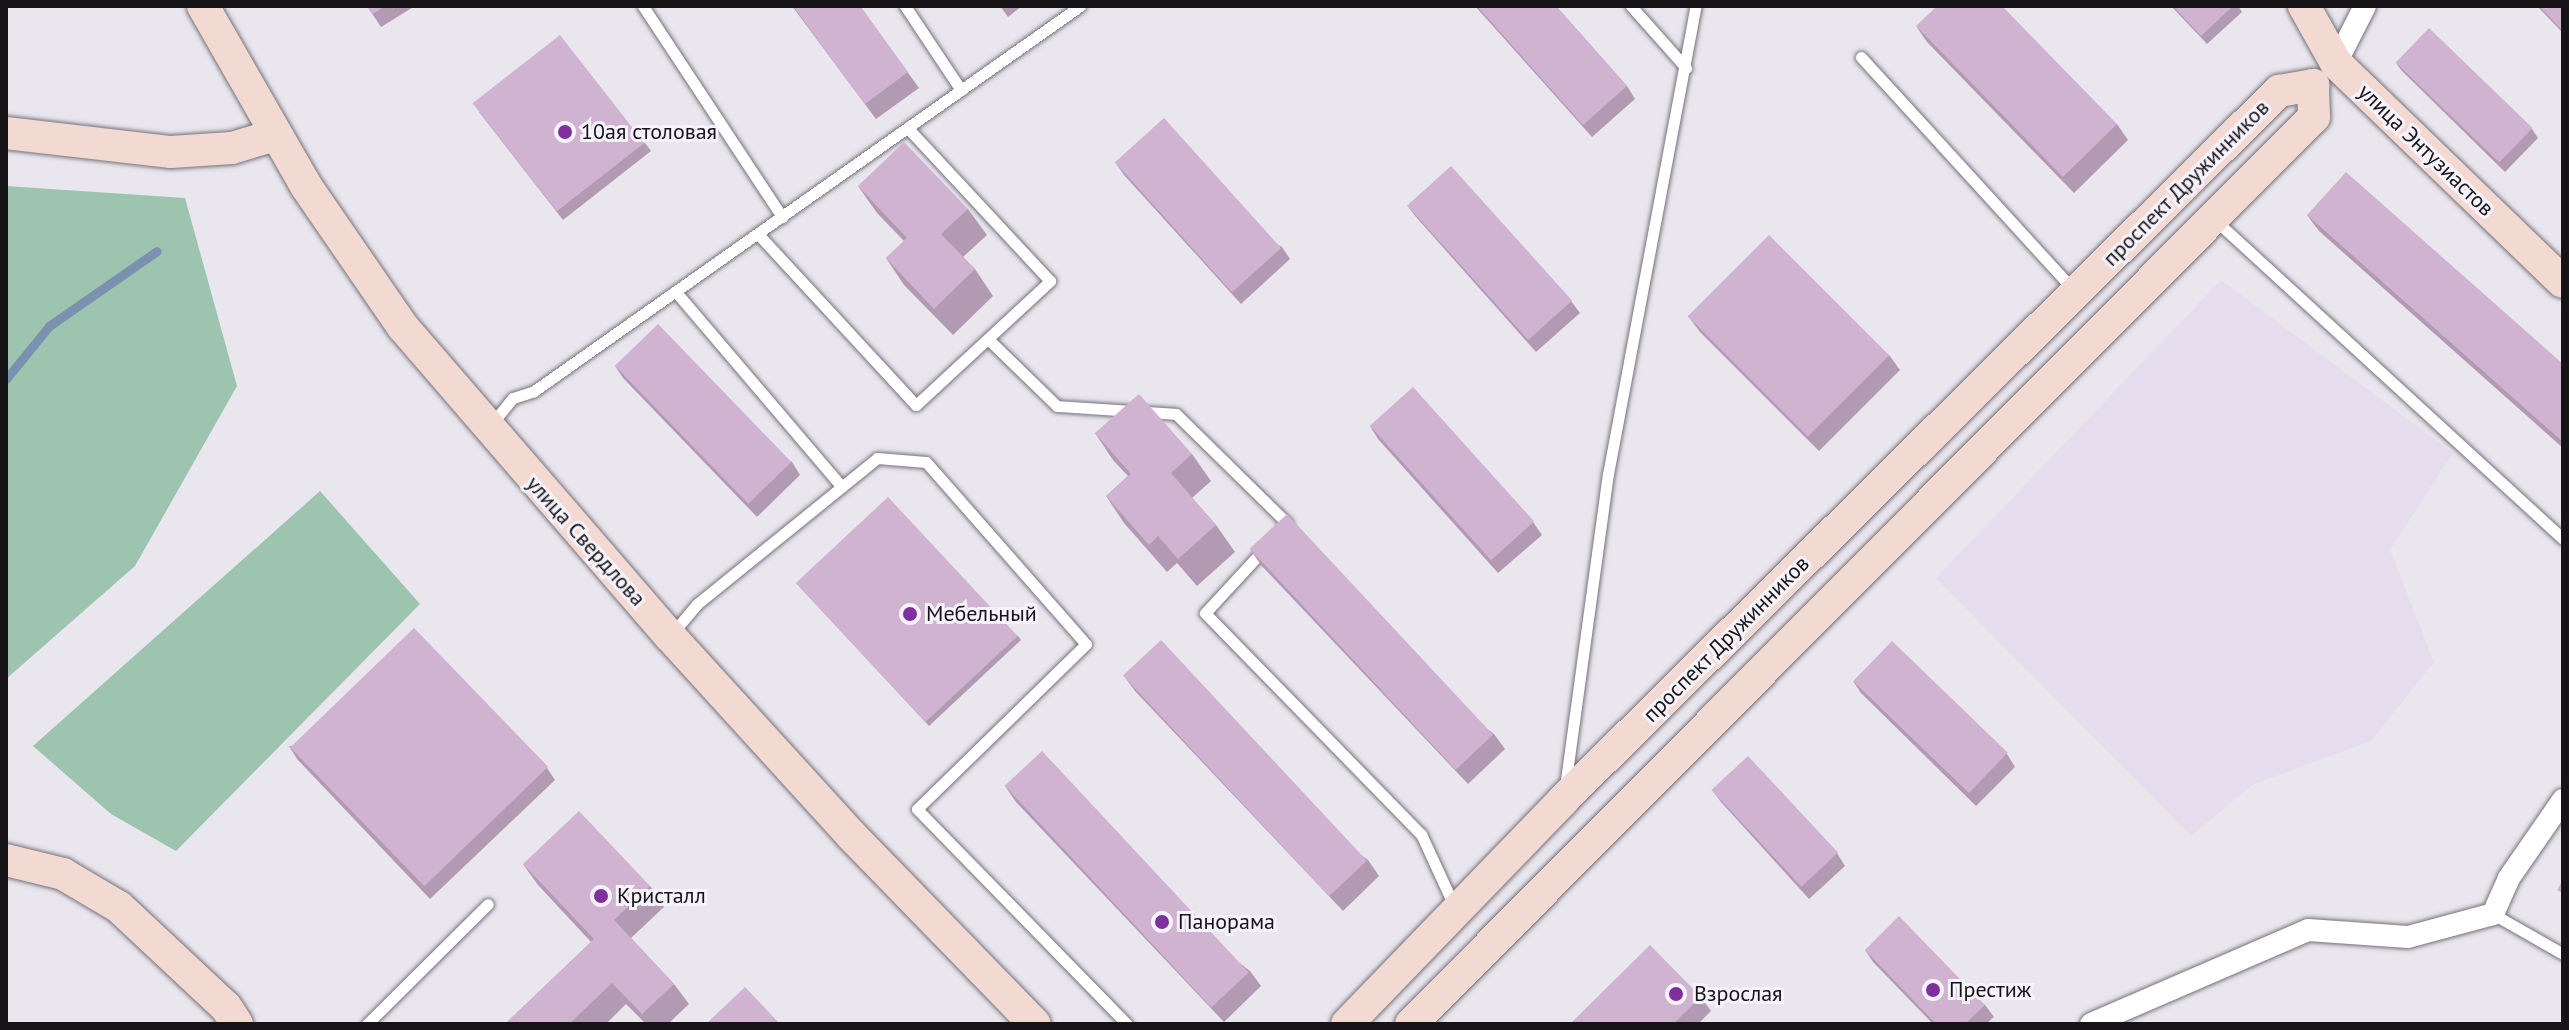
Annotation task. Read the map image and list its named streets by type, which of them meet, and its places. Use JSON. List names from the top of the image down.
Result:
{
  "streets": {
    "street": ["улица Энтузиастов", "проспект Дружинников", "улица Свердлова"]
  },
  "places": [
    "10ая столовая",
    "Мебельный",
    "Кристалл",
    "Панорама",
    "Престиж",
    "Взрослая"
  ]
}
